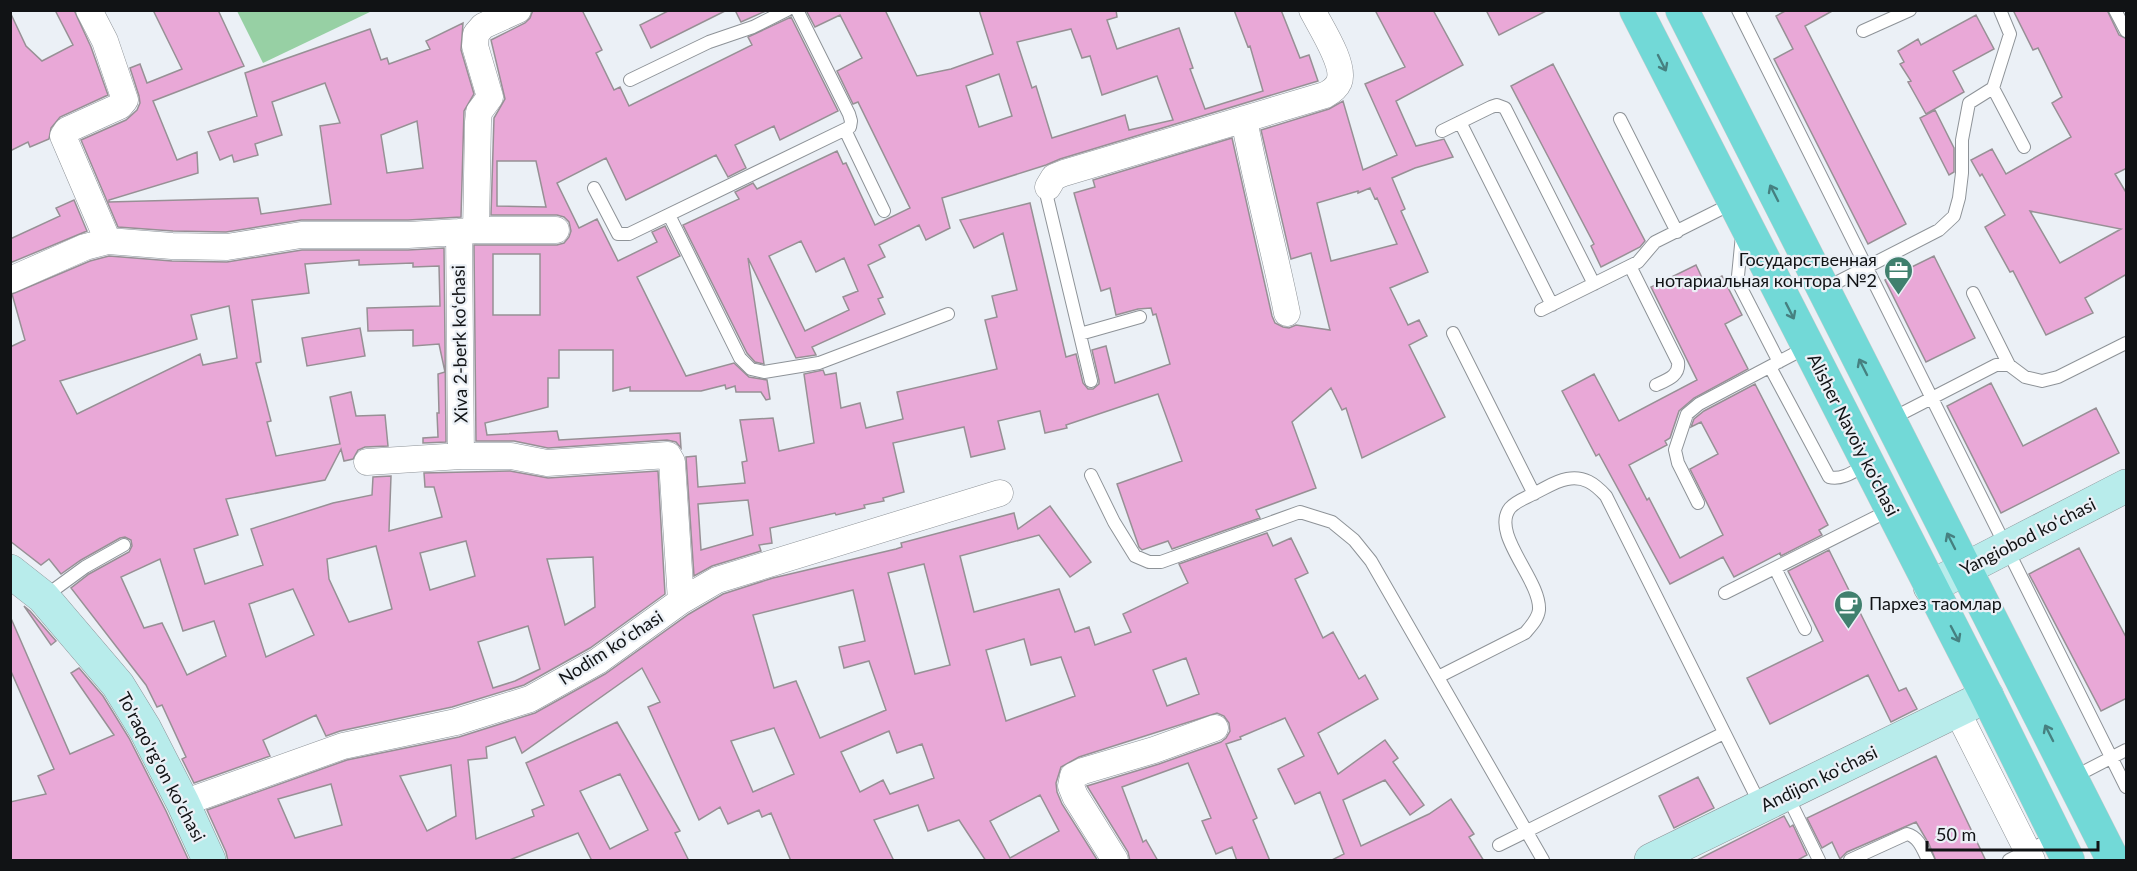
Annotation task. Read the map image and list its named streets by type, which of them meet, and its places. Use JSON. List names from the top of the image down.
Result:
{
  "streets": {
    "main road": ["Alisher Navoiy ko'chasi"],
    "street": [
      "Xiva 2-berk koʻchasi",
      "Yangiobod koʻchasi",
      "Nodim koʻchasi",
      "To'raqo'rg'on ko'chasi",
      "Andijon ko'chasi"
    ]
  },
  "crossings": [
    ["Alisher Navoiy ko'chasi", "Yangiobod koʻchasi"],
    ["Alisher Navoiy ko'chasi", "Andijon ko'chasi"],
    ["Nodim koʻchasi", "To'raqo'rg'on ko'chasi"]
  ],
  "places": {
    "office": ["Государственная нотариальная контора №2"],
    "cafe": ["Пархез таомлар"]
  },
  "scale_bar": "50 m"
}
